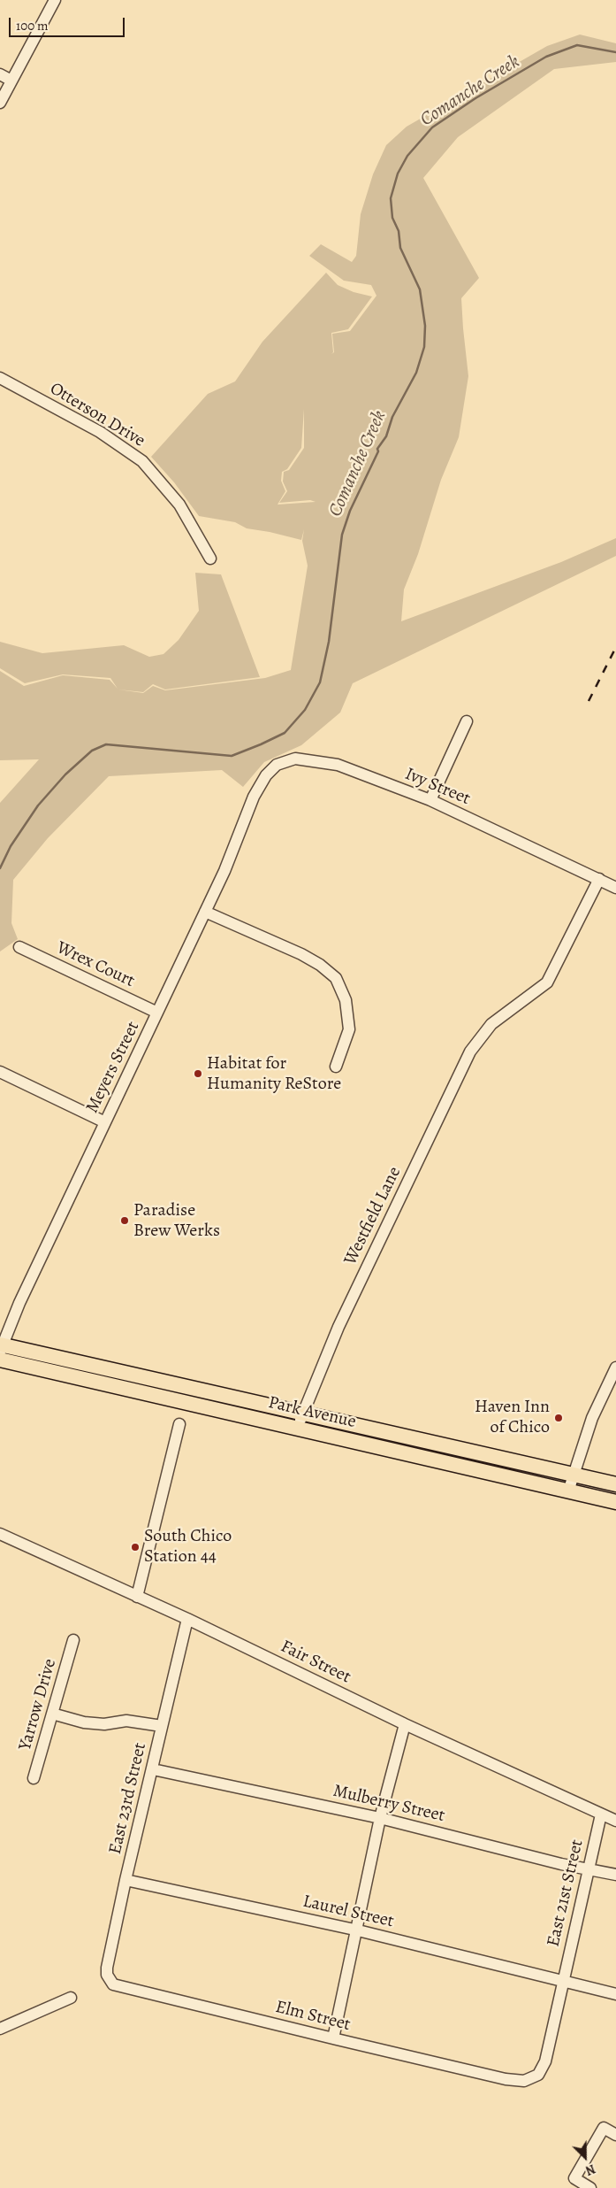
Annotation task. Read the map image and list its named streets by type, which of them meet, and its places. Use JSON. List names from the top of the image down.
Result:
{
  "streets": {
    "main road": ["Park Avenue"],
    "street": [
      "Otterson Drive",
      "Ivy Street",
      "Wrex Court",
      "Meyers Street",
      "Westfield Lane",
      "Fair Street",
      "Yarrow Drive",
      "East 23rd Street",
      "Mulberry Street",
      "East 21st Street",
      "Laurel Street",
      "Elm Street"
    ]
  },
  "crossings": [
    ["Ivy Street", "Meyers Street"],
    ["Ivy Street", "Westfield Lane"],
    ["Wrex Court", "Meyers Street"],
    ["Meyers Street", "Park Avenue"],
    ["Westfield Lane", "Park Avenue"],
    ["Fair Street", "East 23rd Street"],
    ["Fair Street", "East 21st Street"],
    ["East 23rd Street", "Mulberry Street"],
    ["East 23rd Street", "Laurel Street"],
    ["East 23rd Street", "Elm Street"],
    ["Mulberry Street", "East 21st Street"],
    ["East 21st Street", "Laurel Street"],
    ["East 21st Street", "Elm Street"],
    ["Laurel Street", "Elm Street"]
  ],
  "water": ["Comanche Creek"],
  "places": [
    "Habitat for Humanity ReStore",
    "Paradise Brew Werks",
    "Haven Inn of Chico",
    "South Chico Station 44"
  ],
  "scale_bar": "100 m",
  "north": "bottom right"
}
